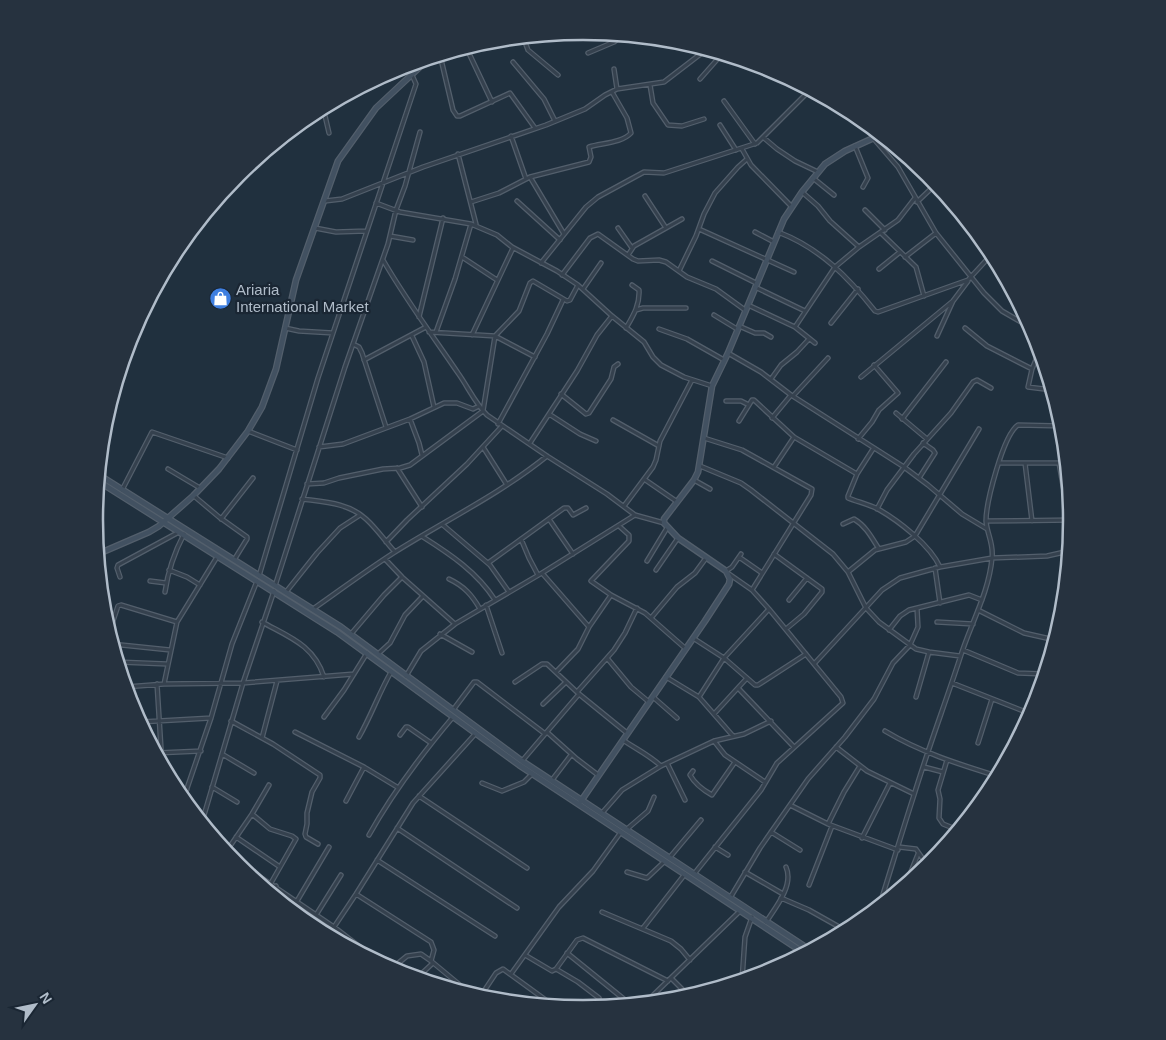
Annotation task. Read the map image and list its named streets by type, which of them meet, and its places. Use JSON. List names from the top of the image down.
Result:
{
  "places": {
    "shop": ["Ariaria International Market"]
  },
  "north": "top right"
}
